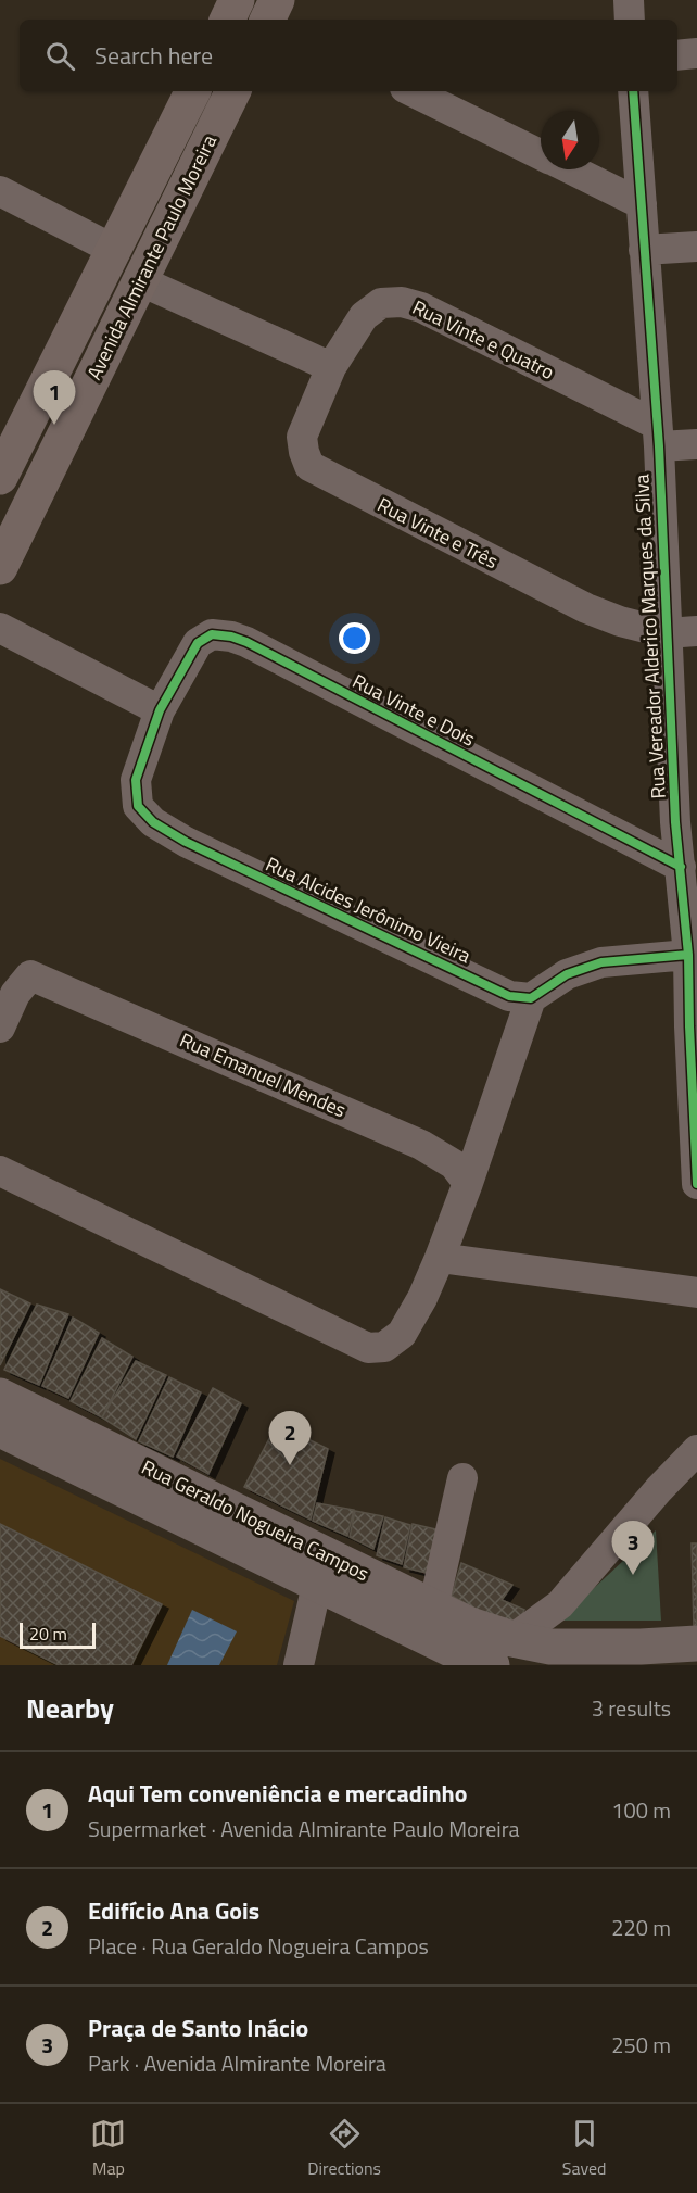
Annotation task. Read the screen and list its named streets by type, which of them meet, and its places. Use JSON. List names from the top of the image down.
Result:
{
  "streets": {
    "main road": ["Avenida Almirante Paulo Moreira"],
    "street": [
      "Rua Vinte e Quatro",
      "Rua Vinte e Três",
      "Rua Vereador Alderico Marques da Silva",
      "Rua Vinte e Dois",
      "Rua Alcides Jerônimo Vieira",
      "Rua Emanuel Mendes",
      "Rua Geraldo Nogueira Campos"
    ]
  },
  "crossings": [
    ["Rua Vinte e Quatro", "Rua Vinte e Três"],
    ["Rua Vinte e Quatro", "Rua Vereador Alderico Marques da Silva"],
    ["Rua Vinte e Três", "Rua Vereador Alderico Marques da Silva"],
    ["Rua Vereador Alderico Marques da Silva", "Rua Vinte e Dois"],
    ["Rua Vinte e Dois", "Rua Alcides Jerônimo Vieira"]
  ],
  "scale_bar": "20 m",
  "north": "bottom",
  "page": {
    "search": "Search here",
    "pins": ["1", "2", "3"],
    "scale": "20 m",
    "heading": ["Nearby", "3 results"],
    "list": [
      {
        "mark": "1",
        "name": "Aqui Tem conveniência e mercadinho",
        "note": "Supermarket · Avenida Almirante Paulo Moreira",
        "value": "100 m"
      },
      {
        "mark": "2",
        "name": "Edifício Ana Gois",
        "note": "Place · Rua Geraldo Nogueira Campos",
        "value": "220 m"
      },
      {
        "mark": "3",
        "name": "Praça de Santo Inácio",
        "note": "Park · Avenida Almirante Moreira",
        "value": "250 m"
      }
    ],
    "nav": ["Map", "Directions", "Saved"]
  }
}
